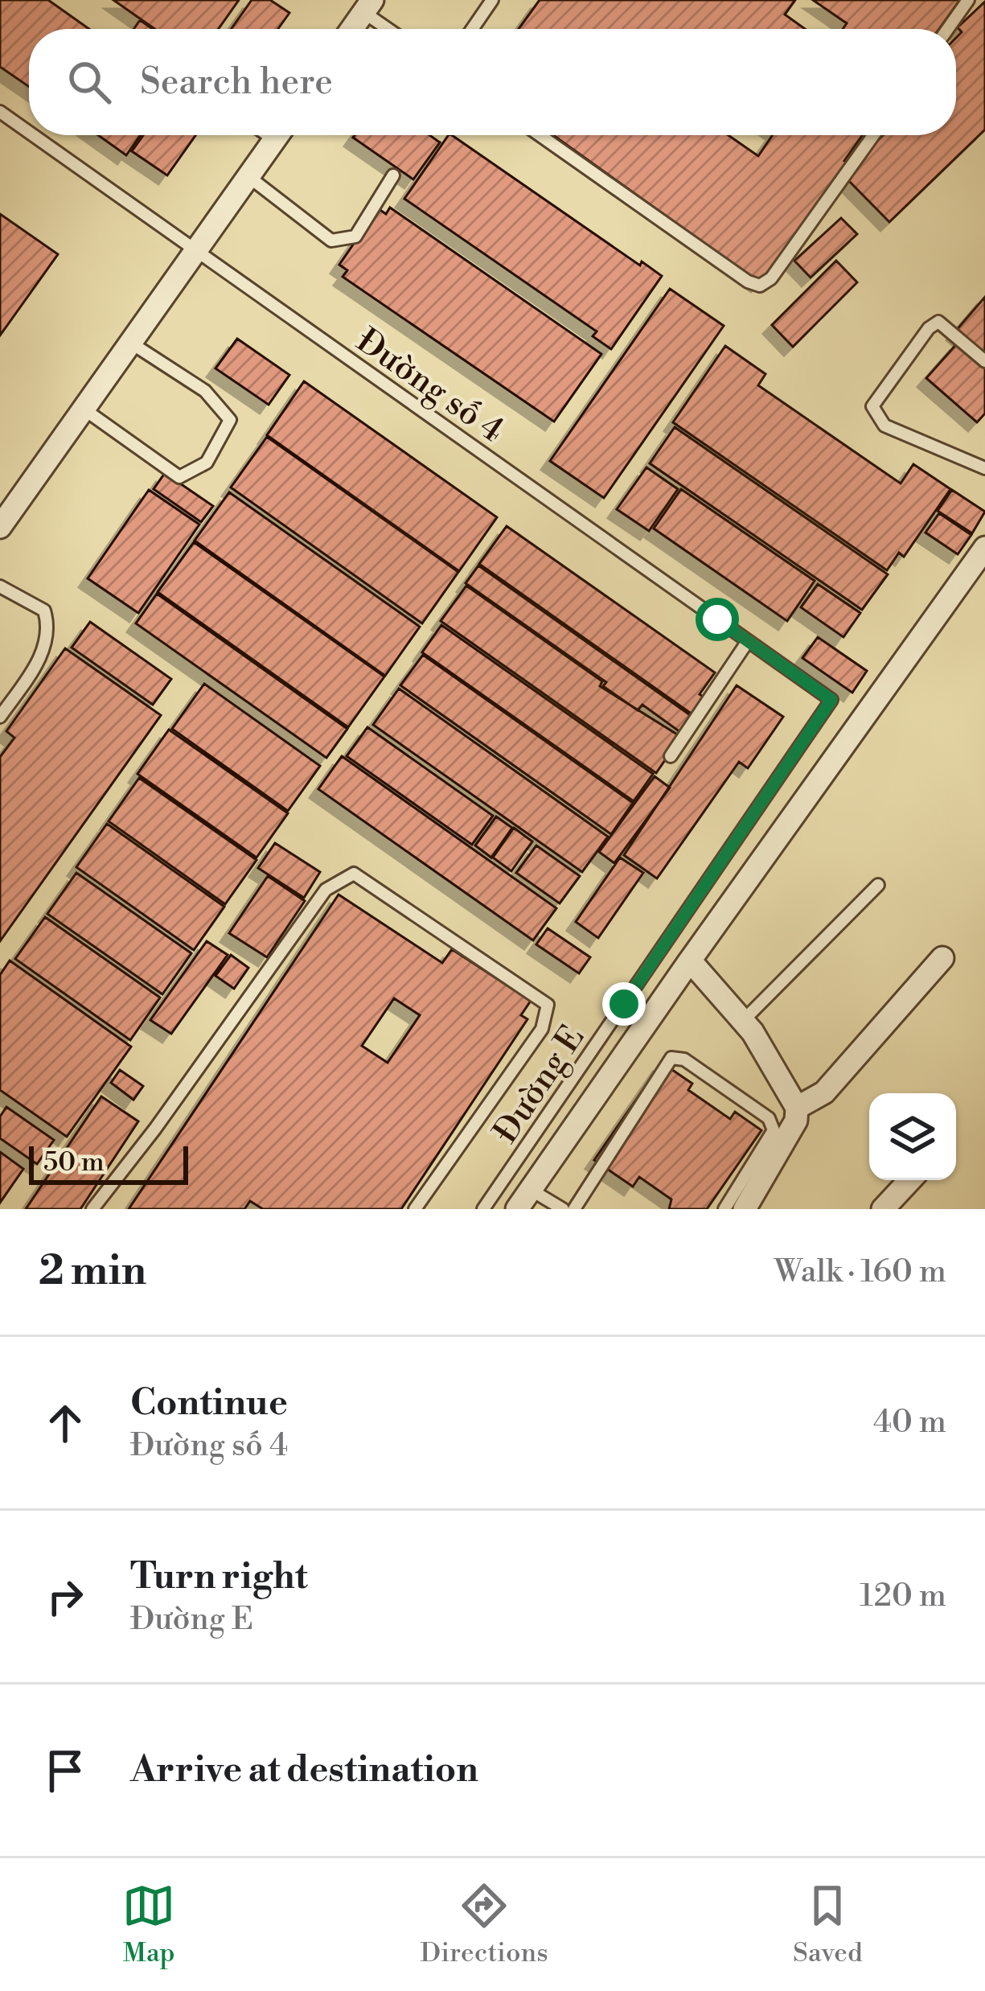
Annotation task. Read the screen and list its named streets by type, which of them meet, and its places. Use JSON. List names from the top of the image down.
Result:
{
  "streets": {
    "lane": ["Đường số 4", "Đường E"]
  },
  "crossings": [
    ["Đường số 4", "Đường E"]
  ],
  "scale_bar": "50 m",
  "page": {
    "search": "Search here",
    "scale": "50 m",
    "heading": ["2 min", "Walk · 160 m"],
    "list": [
      ["Continue", "Đường số 4", "40 m"],
      ["Turn right", "Đường E", "120 m"],
      "Arrive at destination"
    ],
    "nav": ["Map", "Directions", "Saved"]
  }
}
